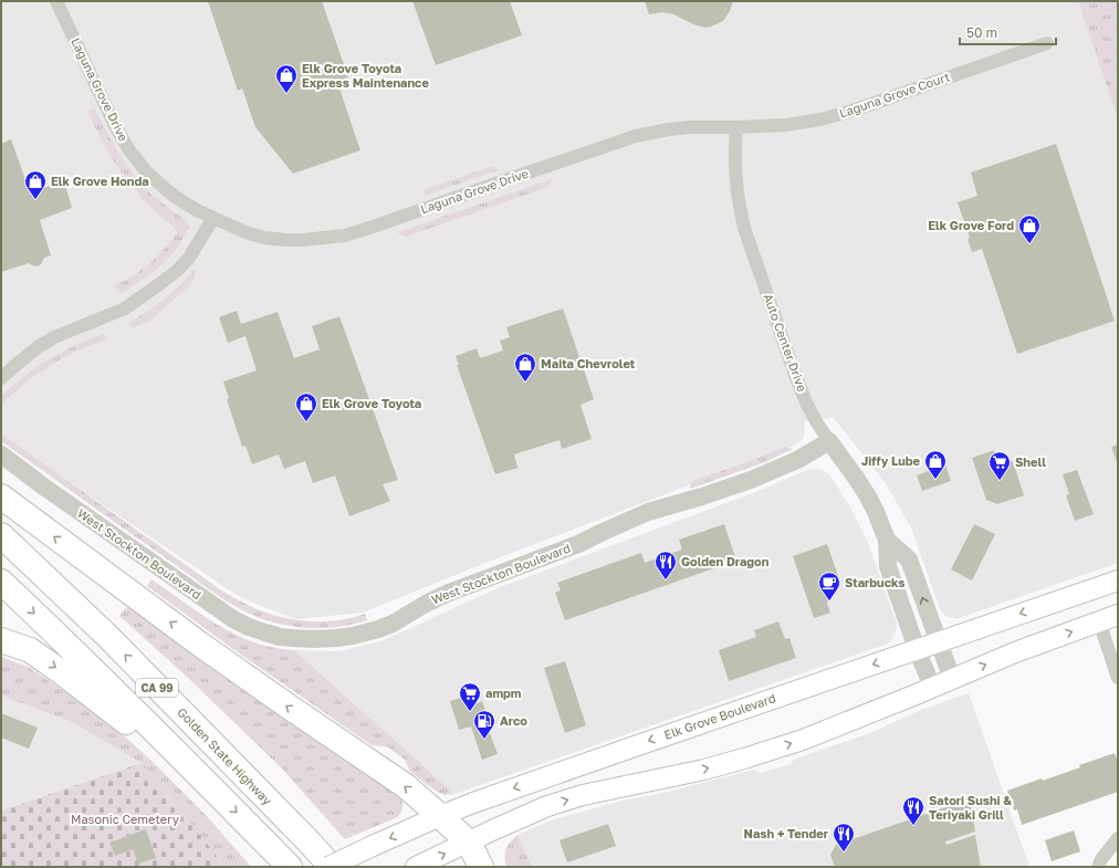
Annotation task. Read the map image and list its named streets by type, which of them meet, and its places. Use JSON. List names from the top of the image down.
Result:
{
  "streets": {
    "highway": ["CA 99", "Golden State Highway"],
    "main road": ["Elk Grove Boulevard"],
    "street": [
      "Laguna Grove Drive",
      "Laguna Grove Court",
      "Auto Center Drive",
      "West Stockton Boulevard"
    ]
  },
  "crossings": [
    ["Laguna Grove Drive", "Laguna Grove Court"],
    ["Laguna Grove Drive", "Auto Center Drive"],
    ["Laguna Grove Court", "Auto Center Drive"],
    ["Auto Center Drive", "West Stockton Boulevard"],
    ["Auto Center Drive", "Elk Grove Boulevard"]
  ],
  "parks": ["Masonic Cemetery"],
  "places": {
    "shop": [
      "Elk Grove Toyota Express Maintenance",
      "Elk Grove Honda",
      "Elk Grove Ford",
      "Maita Chevrolet",
      "Elk Grove Toyota",
      "Jiffy Lube"
    ],
    "supermarket": ["Shell", "ampm"],
    "restaurant": ["Golden Dragon", "Satori Sushi & Teriyaki Grill", "Nash + Tender"],
    "cafe": ["Starbucks"],
    "fuel station": ["Arco"]
  },
  "scale_bar": "50 m"
}
